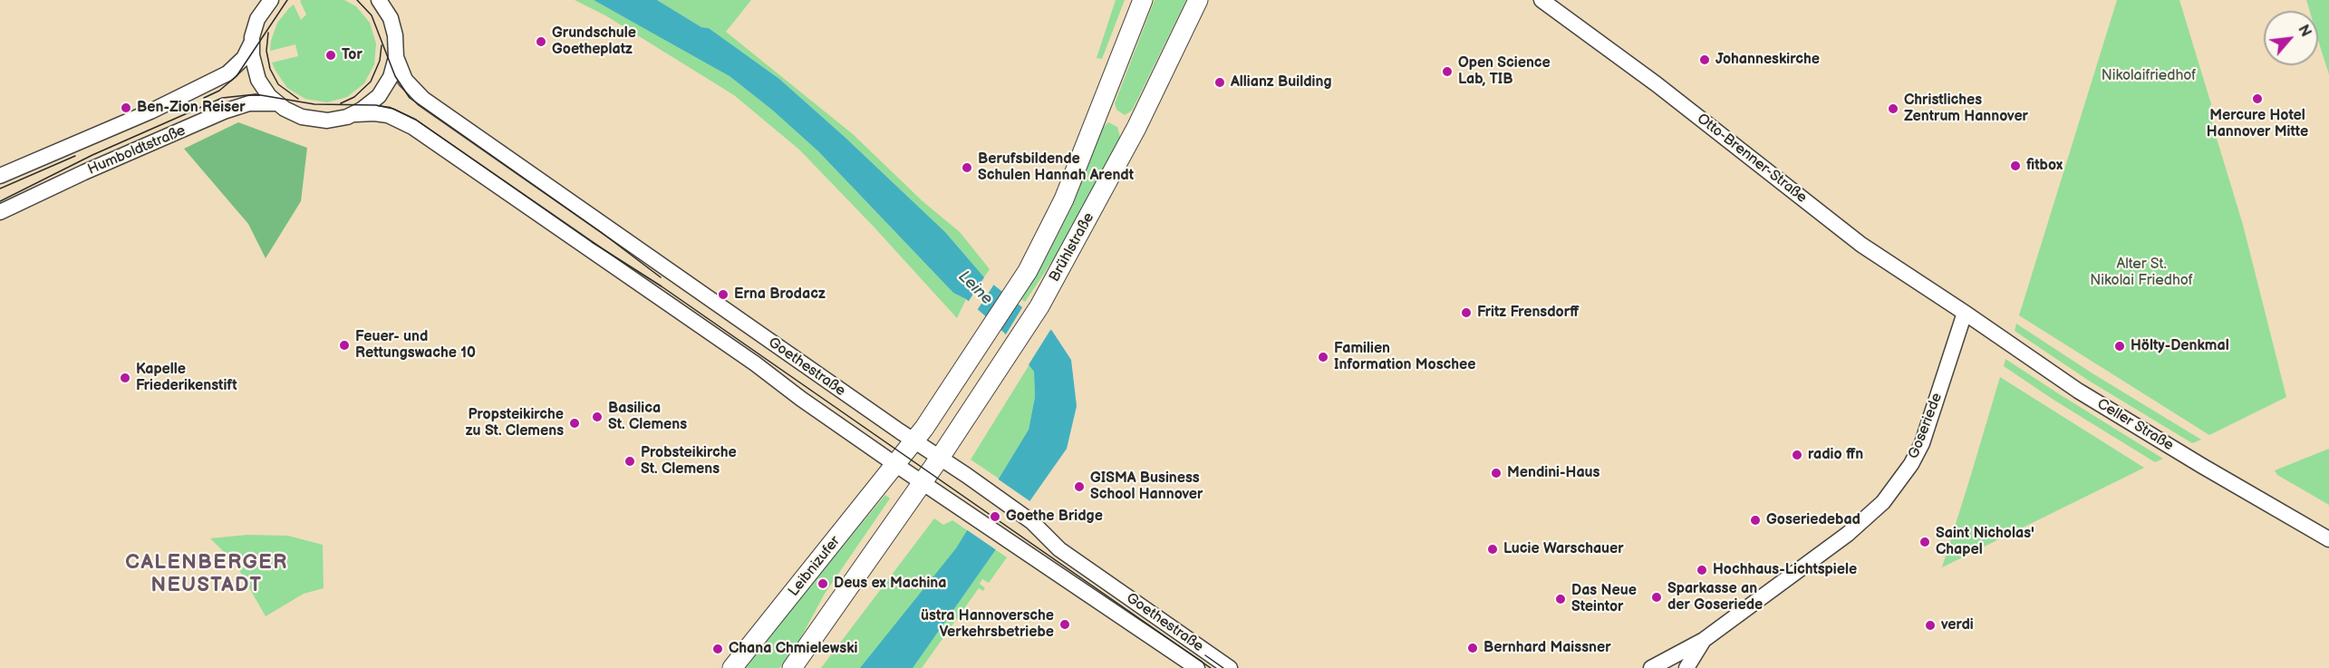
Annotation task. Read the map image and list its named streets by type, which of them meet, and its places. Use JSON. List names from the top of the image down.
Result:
{
  "streets": {
    "main road": ["Brühlstraße", "Leibnizufer"],
    "street": [
      "Humboldtstraße",
      "Otto-Brenner-Straße",
      "Goethestraße",
      "Celler Straße",
      "Goseriede"
    ]
  },
  "crossings": [
    ["Otto-Brenner-Straße", "Celler Straße"],
    ["Otto-Brenner-Straße", "Goseriede"],
    ["Brühlstraße", "Goethestraße"],
    ["Brühlstraße", "Leibnizufer"],
    ["Goethestraße", "Leibnizufer"],
    ["Celler Straße", "Goseriede"]
  ],
  "districts": ["CALENBERGER NEUSTADT"],
  "water": ["Leine"],
  "parks": ["Nikolaifriedhof", "Alter St. Nikolai Friedhof"],
  "places": [
    "Grundschule Goetheplatz",
    "Tor",
    "Johanneskirche",
    "Open Science Lab, TIB",
    "Allianz Building",
    "Mercure Hotel Hannover Mitte",
    "Ben-Zion Reiser",
    "Christliches Zentrum Hannover",
    "fitbox",
    "Berufsbildende Schulen Hannah Arendt",
    "Erna Brodacz",
    "Fritz Frensdorff",
    "Feuer- und Rettungswache 10",
    "Hölty-Denkmal",
    "Familien Information Moschee",
    "Kapelle Friederikenstift",
    "Basilica St. Clemens",
    "Propsteikirche zu St. Clemens",
    "radio ffn",
    "Probsteikirche St. Clemens",
    "Mendini-Haus",
    "GISMA Business School Hannover",
    "Goethe Bridge",
    "Goseriedebad",
    "Saint Nicholas' Chapel",
    "Lucie Warschauer",
    "Hochhaus-Lichtspiele",
    "Deus ex Machina",
    "Sparkasse an der Goseriede",
    "Das Neue Steintor",
    "üstra Hannoversche Verkehrsbetriebe",
    "verdi",
    "Bernhard Maissner",
    "Chana Chmielewski"
  ],
  "north": "top right"
}
